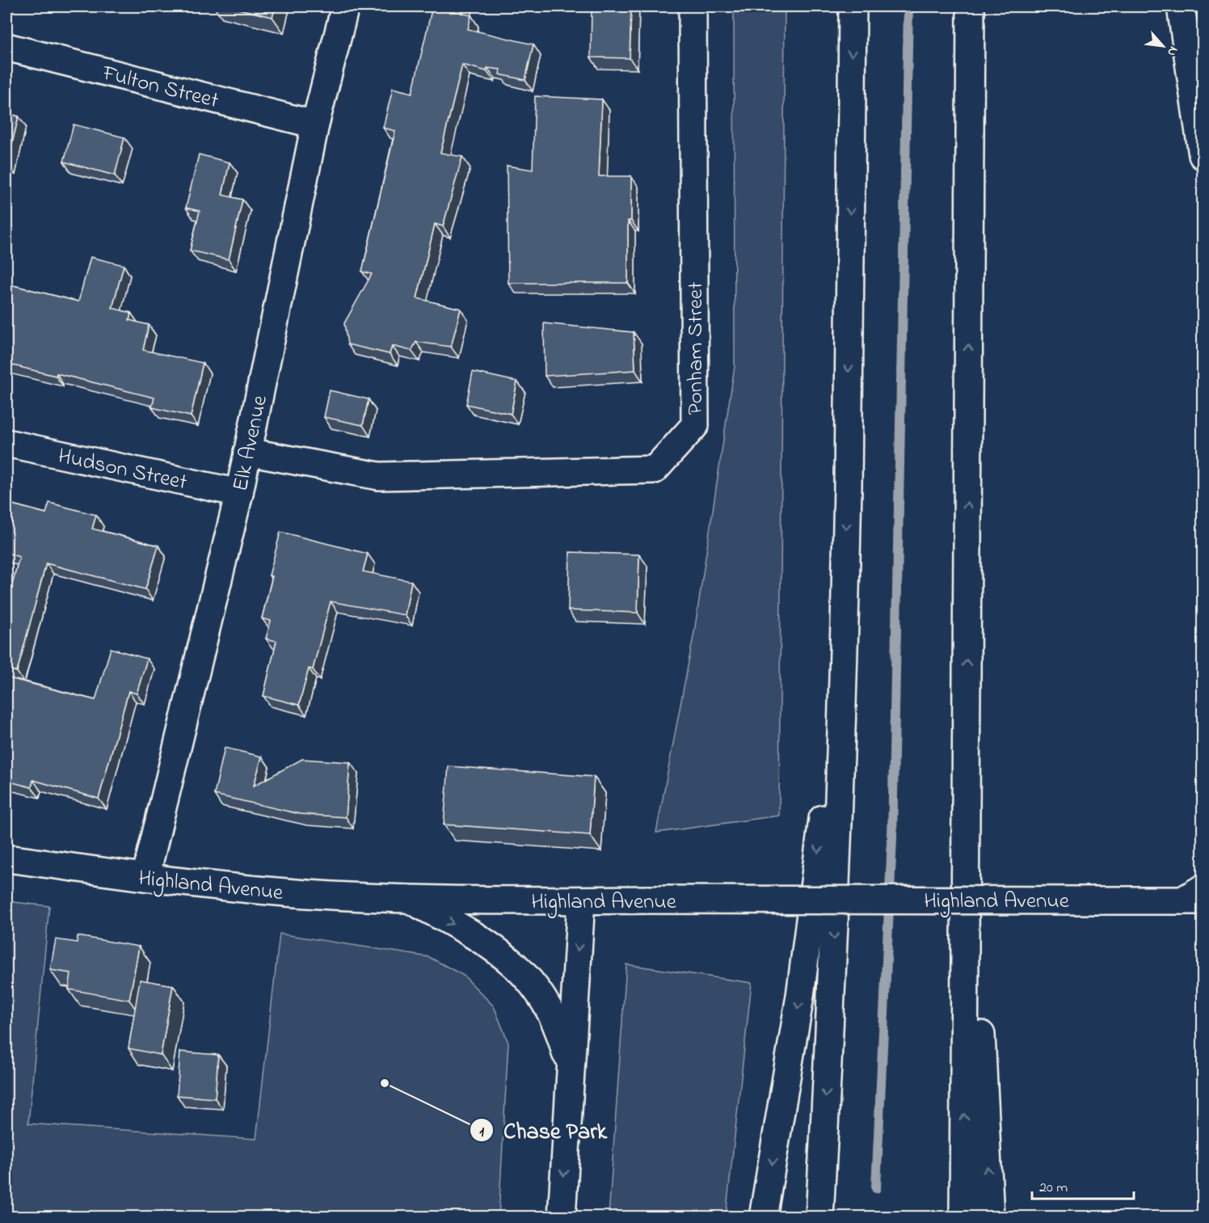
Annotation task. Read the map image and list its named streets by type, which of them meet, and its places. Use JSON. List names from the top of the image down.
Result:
{
  "streets": {
    "main road": [
      "Fulton Street",
      "Ponham Street",
      "Elk Avenue",
      "Hudson Street",
      "Highland Avenue"
    ]
  },
  "crossings": [
    ["Fulton Street", "Elk Avenue"],
    ["Ponham Street", "Elk Avenue"],
    ["Elk Avenue", "Hudson Street"],
    ["Elk Avenue", "Highland Avenue"]
  ],
  "places": ["Chase Park"],
  "scale_bar": "20 m",
  "north": "bottom right"
}
